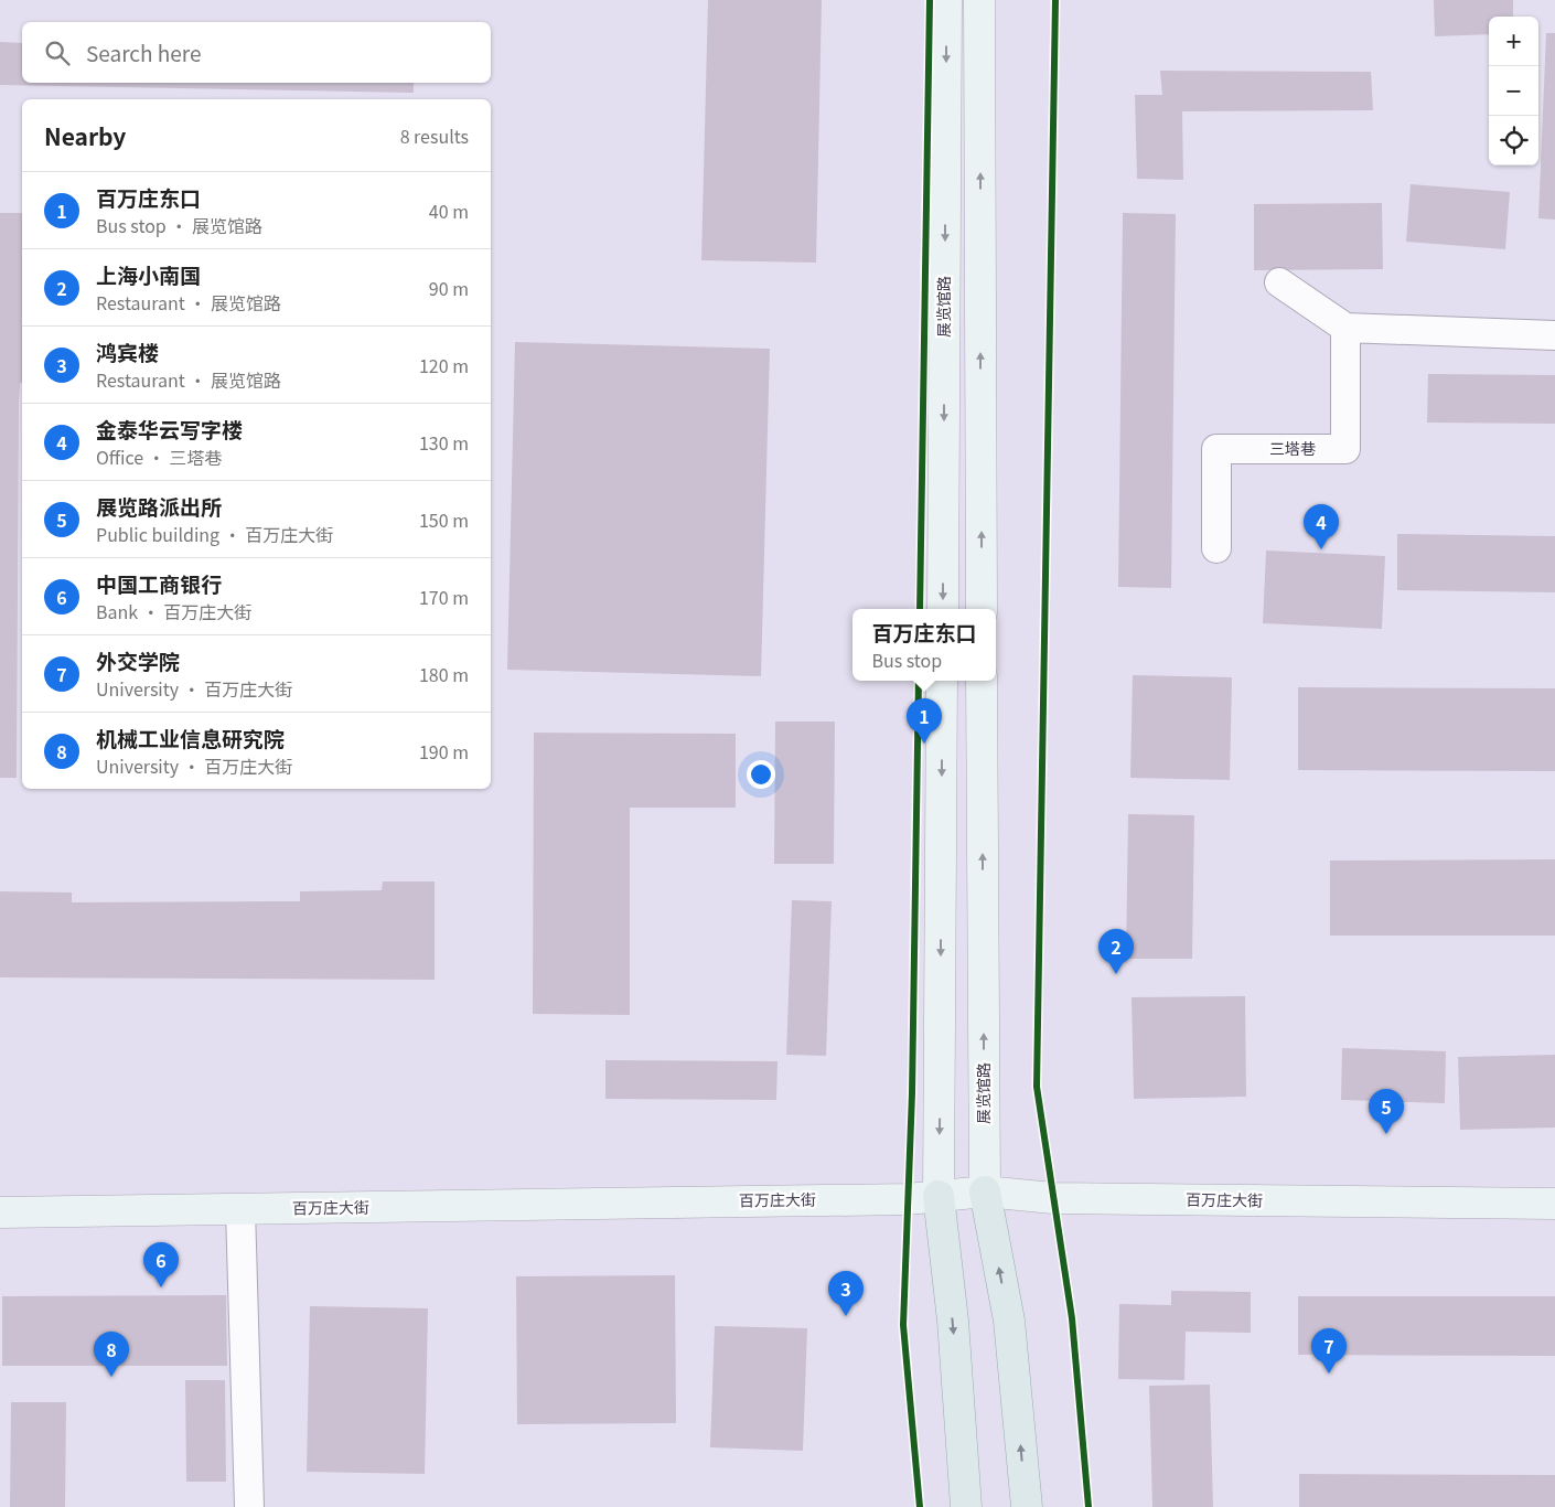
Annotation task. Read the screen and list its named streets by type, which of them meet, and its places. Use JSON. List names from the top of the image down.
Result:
{
  "streets": {
    "main road": ["展览馆路", "百万庄大街"],
    "street": ["三塔巷"]
  },
  "crossings": [
    ["展览馆路", "百万庄大街"]
  ],
  "page": {
    "map_buttons": ["+", "−"],
    "search": "Search here",
    "heading": ["Nearby", "8 results"],
    "list": [
      {
        "mark": "1",
        "name": "百万庄东口",
        "note": "Bus stop · 展览馆路",
        "value": "40 m"
      },
      {
        "mark": "2",
        "name": "上海小南国",
        "note": "Restaurant · 展览馆路",
        "value": "90 m"
      },
      {
        "mark": "3",
        "name": "鸿宾楼",
        "note": "Restaurant · 展览馆路",
        "value": "120 m"
      },
      {
        "mark": "4",
        "name": "金泰华云写字楼",
        "note": "Office · 三塔巷",
        "value": "130 m"
      },
      {
        "mark": "5",
        "name": "展览路派出所",
        "note": "Public building · 百万庄大街",
        "value": "150 m"
      },
      {
        "mark": "6",
        "name": "中国工商银行",
        "note": "Bank · 百万庄大街",
        "value": "170 m"
      },
      {
        "mark": "7",
        "name": "外交学院",
        "note": "University · 百万庄大街",
        "value": "180 m"
      },
      {
        "mark": "8",
        "name": "机械工业信息研究院",
        "note": "University · 百万庄大街",
        "value": "190 m"
      }
    ],
    "pins": [
      "4",
      "1",
      "2",
      "5",
      "6",
      "3",
      "7",
      "8"
    ],
    "popup": ["百万庄东口", "Bus stop"]
  }
}
